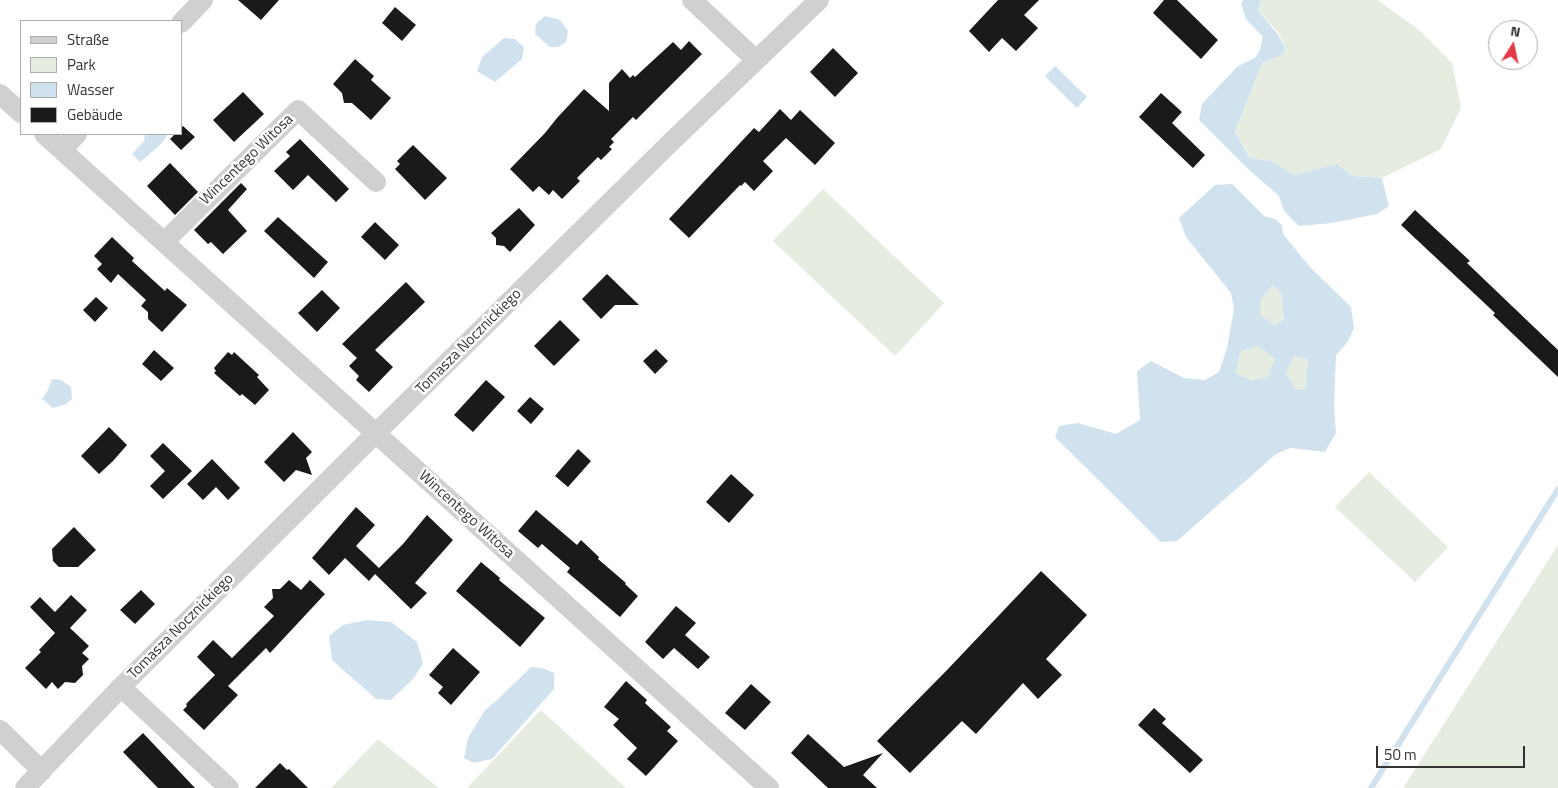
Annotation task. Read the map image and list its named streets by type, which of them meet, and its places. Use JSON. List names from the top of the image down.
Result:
{
  "streets": {
    "street": ["Wincentego Witosa", "Tomasza Nocznickiego"]
  },
  "crossings": [
    ["Wincentego Witosa", "Tomasza Nocznickiego"]
  ],
  "legend": [
    "Straße",
    "Park",
    "Wasser",
    "Gebäude"
  ],
  "scale_bar": "50 m",
  "north": "top"
}
